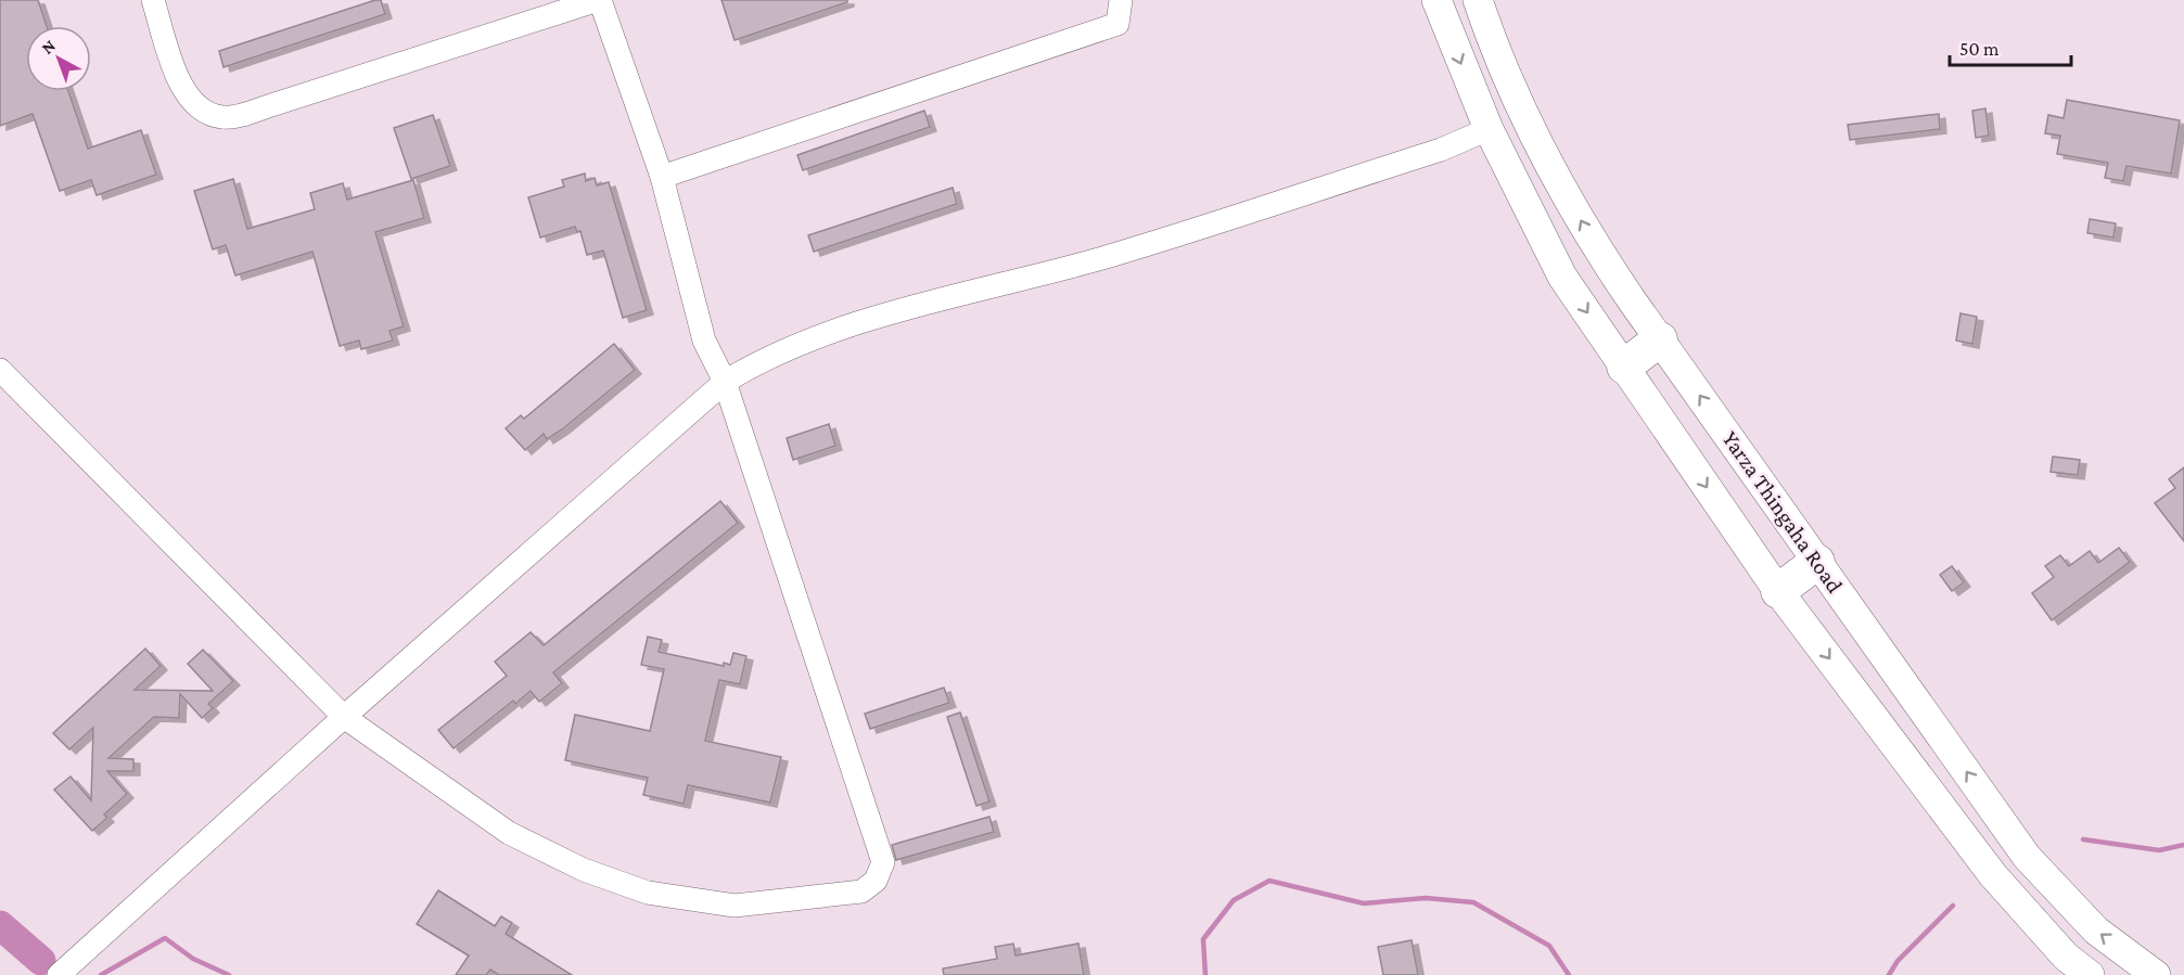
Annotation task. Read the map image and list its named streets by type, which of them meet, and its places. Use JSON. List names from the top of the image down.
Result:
{
  "streets": {
    "main road": ["Yarza Thingaha Road"]
  },
  "scale_bar": "50 m",
  "north": "top left"
}
